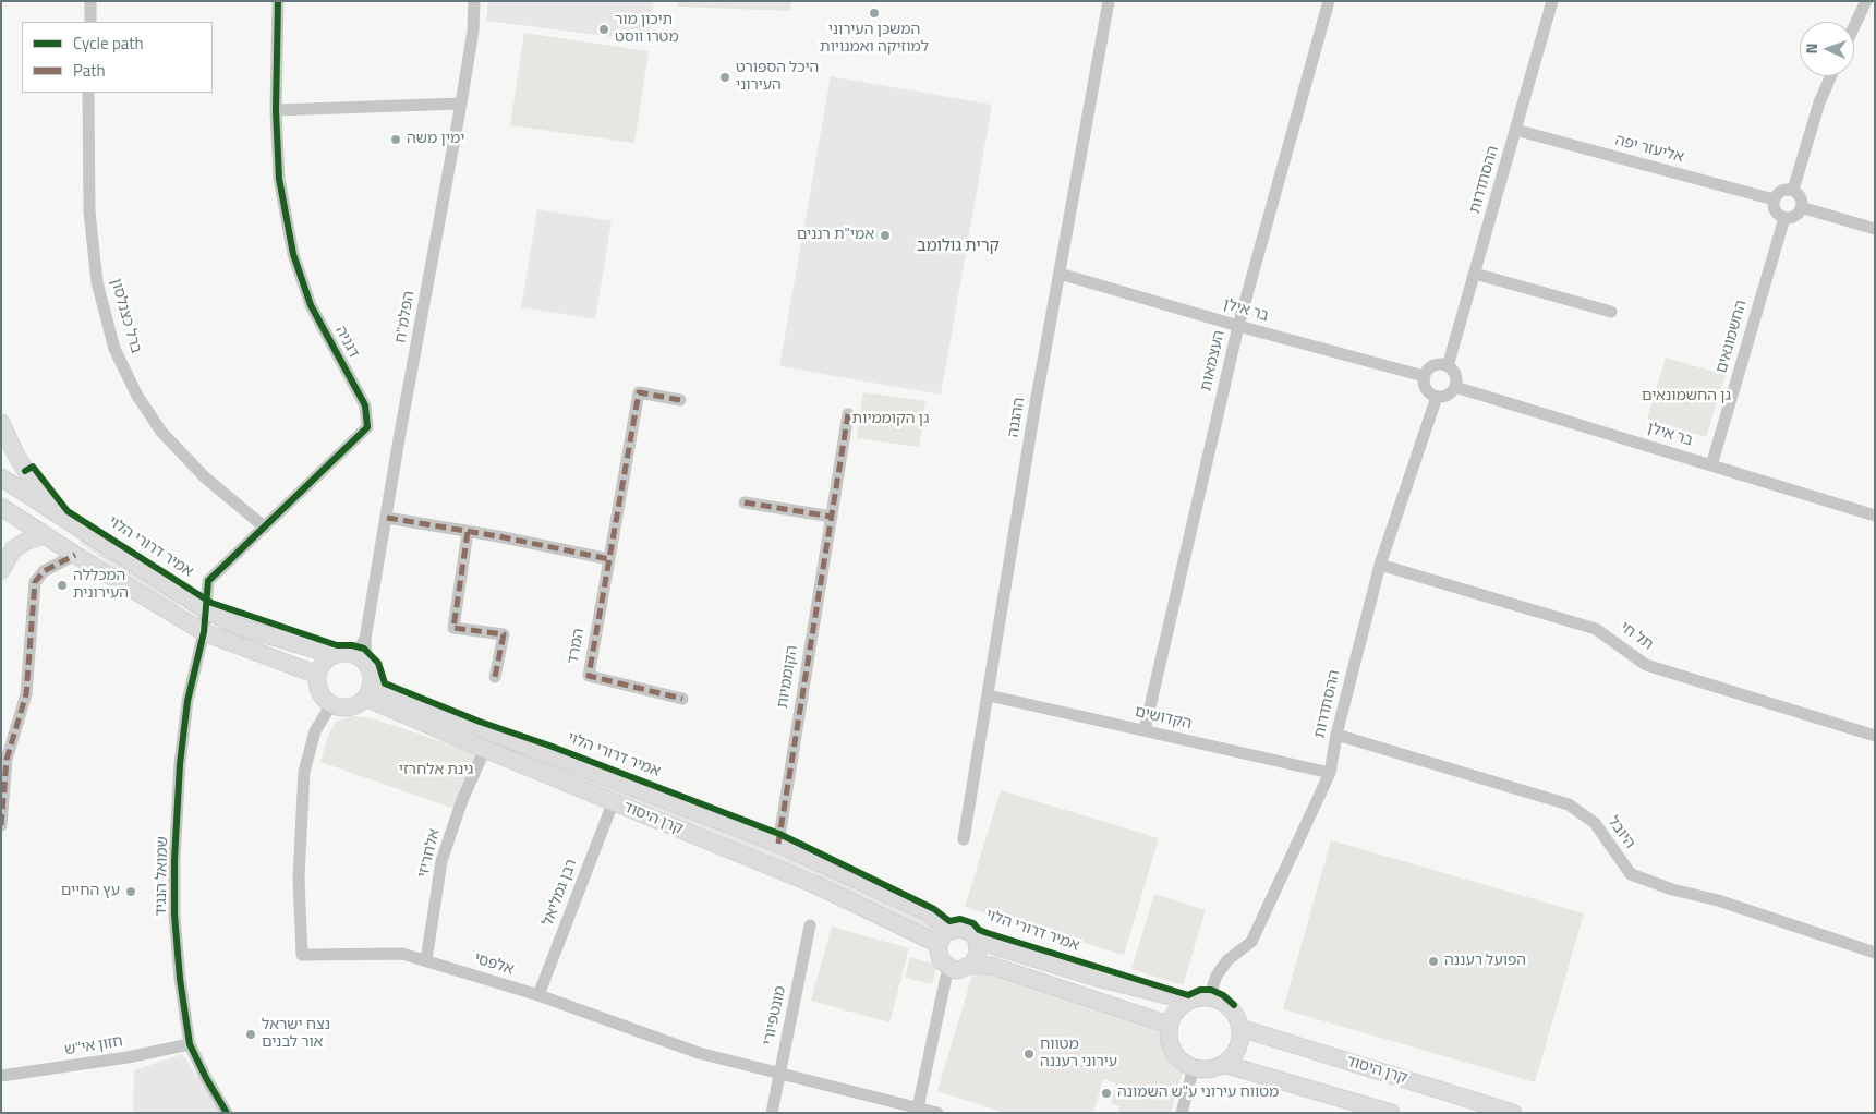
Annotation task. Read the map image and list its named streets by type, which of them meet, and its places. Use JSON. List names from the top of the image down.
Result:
{
  "streets": {
    "street": [
      "אליעזר יפה",
      "ההסתדרות",
      "בר אילן",
      "ברל כצנלסון",
      "הפלמ\"ח",
      "החשמונאים",
      "דגניה",
      "העצמאות",
      "ההגנה",
      "תל חי",
      "המרד",
      "הקוממיות",
      "הקדושים",
      "קרן היסוד",
      "היובל",
      "אלחריזי",
      "שמואל הנגיד",
      "רבן גמליאל",
      "אלפסי",
      "מונטפיורי",
      "חזון אי\"ש"
    ],
    "cycle path": ["אמיר דרורי הלוי"]
  },
  "crossings": [
    ["אליעזר יפה", "ההסתדרות"],
    ["אליעזר יפה", "החשמונאים"],
    ["ההסתדרות", "בר אילן"],
    ["ההסתדרות", "תל חי"],
    ["ההסתדרות", "הקדושים"],
    ["ההסתדרות", "קרן היסוד"],
    ["ההסתדרות", "היובל"],
    ["בר אילן", "החשמונאים"],
    ["בר אילן", "העצמאות"],
    ["בר אילן", "ההגנה"],
    ["ברל כצנלסון", "דגניה"],
    ["הפלמ\"ח", "קרן היסוד"],
    ["הפלמ\"ח", "אלפסי"],
    ["דגניה", "שמואל הנגיד"],
    ["העצמאות", "הקדושים"],
    ["ההגנה", "הקדושים"],
    ["הקוממיות", "קרן היסוד"],
    ["קרן היסוד", "רבן גמליאל"],
    ["קרן היסוד", "אלפסי"],
    ["אלחריזי", "אלפסי"],
    ["שמואל הנגיד", "חזון אי\"ש"],
    ["רבן גמליאל", "אלפסי"],
    ["אלפסי", "מונטפיורי"]
  ],
  "districts": ["קרית גולומב"],
  "parks": ["גן החשמונאים", "גן הקוממיות", "גינת אלחרזי"],
  "places": [
    "המשכן העירוני למוזיקה ואמנויות",
    "תיכון מור מטרו ווסט",
    "היכל הספורט העירוני",
    "ימין משה",
    "אמי\"ת רננים",
    "המכללה העירונית",
    "עץ החיים",
    "הפועל רעננה",
    "נצח ישראל אור לבנים",
    "מטווח עירוני רעננה",
    "מטווח עירוני ע\"ש השמונה"
  ],
  "legend": ["Cycle path", "Path"],
  "north": "left"
}
